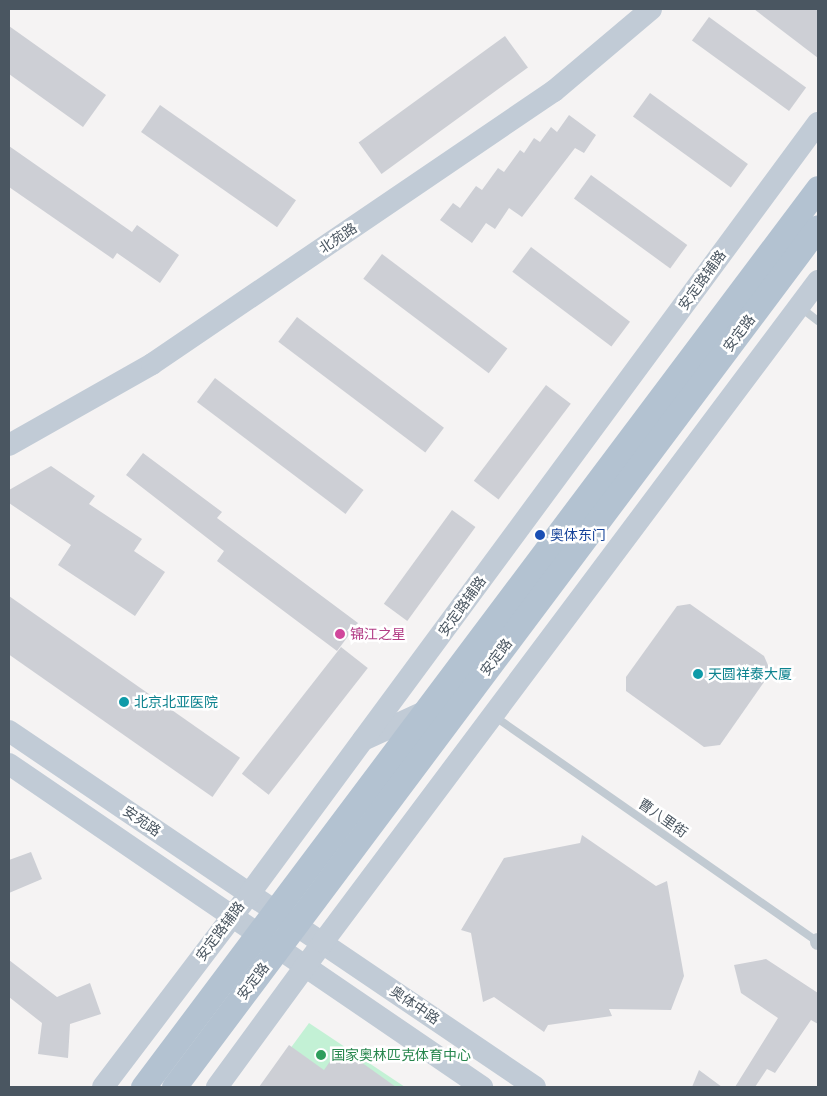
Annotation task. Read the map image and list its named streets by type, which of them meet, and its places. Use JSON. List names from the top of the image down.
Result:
{
  "streets": {
    "main road": ["安定路"],
    "street": [
      "北苑路",
      "安定路辅路",
      "安苑路",
      "奥体中路"
    ],
    "lane": ["曹八里街"]
  },
  "crossings": [
    ["安定路辅路", "安定路"],
    ["安定路辅路", "安苑路"],
    ["安定路", "安苑路"],
    ["安定路", "奥体中路"],
    ["安苑路", "奥体中路"]
  ],
  "places": [
    "奥体东门",
    "锦江之星",
    "天圆祥泰大厦",
    "北京北亚医院",
    "国家奥林匹克体育中心"
  ]
}
